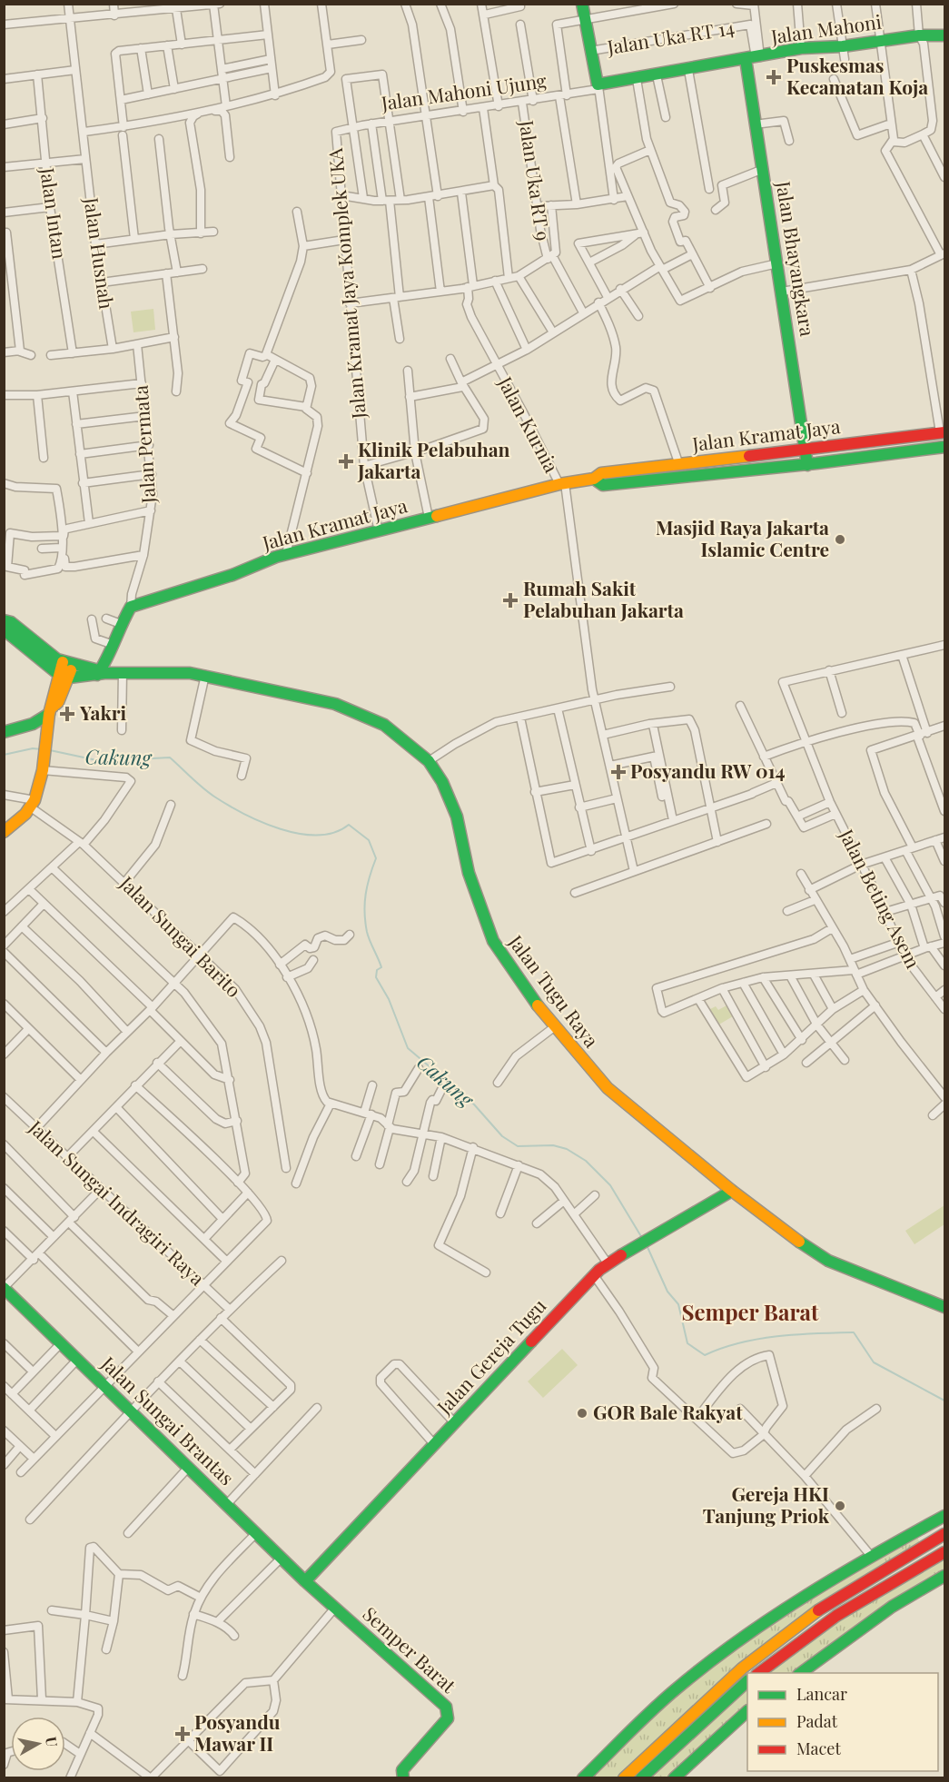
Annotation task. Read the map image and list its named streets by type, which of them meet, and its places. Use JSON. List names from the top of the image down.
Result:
{
  "streets": {
    "main road": [
      "Jalan Mahoni",
      "Jalan Mahoni Ujung",
      "Jalan Bhayangkara",
      "Jalan Kramat Jaya",
      "Jalan Tugu Raya",
      "Jalan Gereja Tugu",
      "Jalan Sungai Brantas",
      "Semper Barat"
    ],
    "street": [
      "Jalan Uka RT 14",
      "Jalan Uka RT 9",
      "Jalan Intan",
      "Jalan Husnah",
      "Jalan Kramat Jaya Komplek UKA",
      "Jalan Kurnia",
      "Jalan Permata",
      "Jalan Beting Asem",
      "Jalan Sungai Barito",
      "Jalan Sungai Indragiri Raya"
    ]
  },
  "crossings": [
    ["Jalan Mahoni", "Jalan Uka RT 14"],
    ["Jalan Mahoni", "Jalan Mahoni Ujung"],
    ["Jalan Mahoni", "Jalan Bhayangkara"],
    ["Jalan Uka RT 14", "Jalan Mahoni Ujung"],
    ["Jalan Uka RT 14", "Jalan Bhayangkara"],
    ["Jalan Mahoni Ujung", "Jalan Uka RT 9"],
    ["Jalan Mahoni Ujung", "Jalan Bhayangkara"],
    ["Jalan Mahoni Ujung", "Jalan Kramat Jaya Komplek UKA"],
    ["Jalan Bhayangkara", "Jalan Kramat Jaya"],
    ["Jalan Kramat Jaya Komplek UKA", "Jalan Kramat Jaya"],
    ["Jalan Kurnia", "Jalan Kramat Jaya"],
    ["Jalan Kramat Jaya", "Jalan Permata"],
    ["Jalan Tugu Raya", "Jalan Gereja Tugu"],
    ["Jalan Gereja Tugu", "Jalan Sungai Brantas"],
    ["Jalan Gereja Tugu", "Semper Barat"],
    ["Jalan Sungai Brantas", "Semper Barat"]
  ],
  "districts": ["Semper Barat"],
  "water": ["Cakung"],
  "places": {
    "health": [
      "Puskesmas Kecamatan Koja",
      "Klinik Pelabuhan Jakarta",
      "Rumah Sakit Pelabuhan Jakarta",
      "Yakri",
      "Posyandu RW 014",
      "Posyandu Mawar II"
    ],
    "other": ["Masjid Raya Jakarta Islamic Centre", "GOR Bale Rakyat", "Gereja HKI Tanjung Priok"]
  },
  "legend": ["Lancar", "Padat", "Macet"],
  "north": "right"
}
